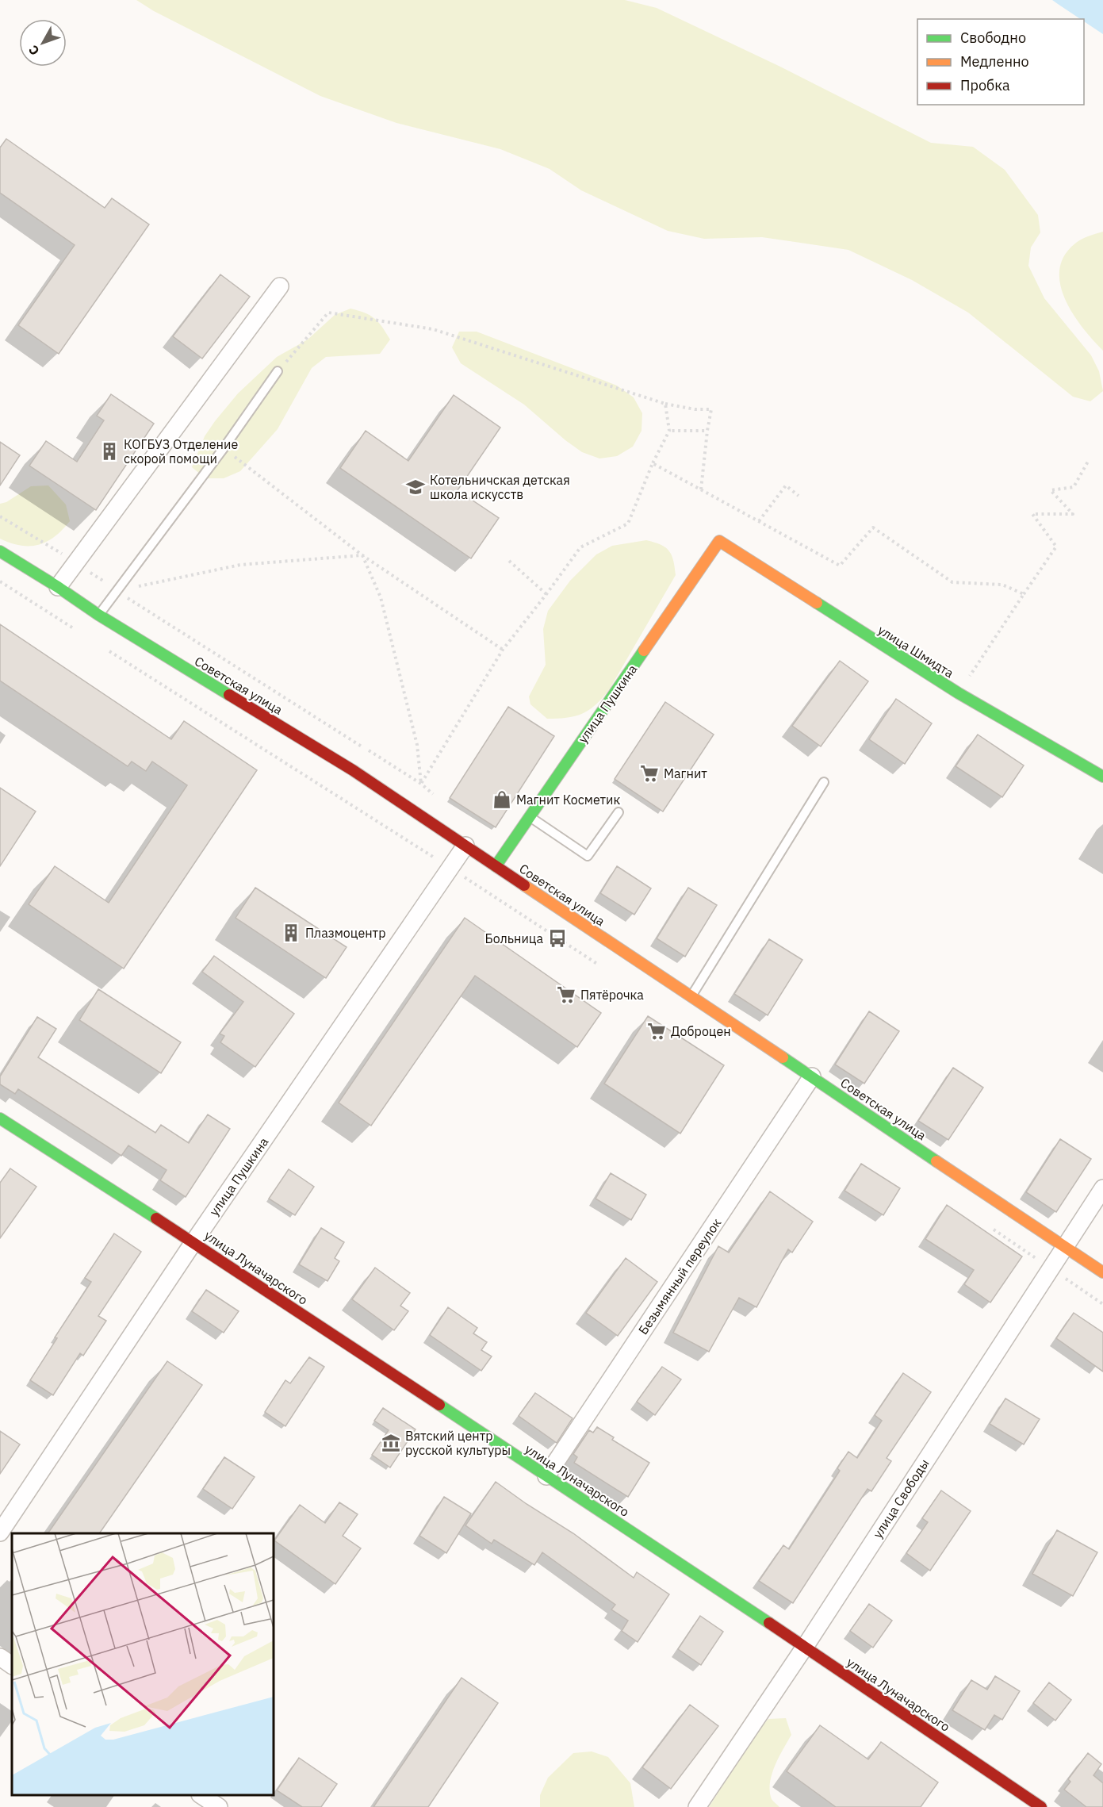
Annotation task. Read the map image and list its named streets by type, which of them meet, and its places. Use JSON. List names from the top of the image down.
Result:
{
  "streets": {
    "street": [
      "улица Шмидта",
      "Советская улица",
      "улица Пушкина",
      "улица Луначарского",
      "Безымянный переулок",
      "улица Свободы"
    ]
  },
  "crossings": [
    ["улица Шмидта", "улица Пушкина"],
    ["Советская улица", "улица Пушкина"],
    ["Советская улица", "Безымянный переулок"],
    ["Советская улица", "улица Свободы"],
    ["улица Пушкина", "улица Луначарского"],
    ["улица Луначарского", "Безымянный переулок"],
    ["улица Луначарского", "улица Свободы"]
  ],
  "places": {
    "building": ["КОГБУЗ Отделение скорой помощи", "Плазмоцентр"],
    "school or university": ["Котельничская детская школа искусств"],
    "supermarket": ["Магнит", "Пятёрочка", "Доброцен"],
    "shop": ["Магнит Косметик"],
    "bus stop": ["Больница"],
    "museum": ["Вятский центр русской культуры"]
  },
  "legend": ["Свободно", "Медленно", "Пробка"],
  "north": "bottom left"
}
